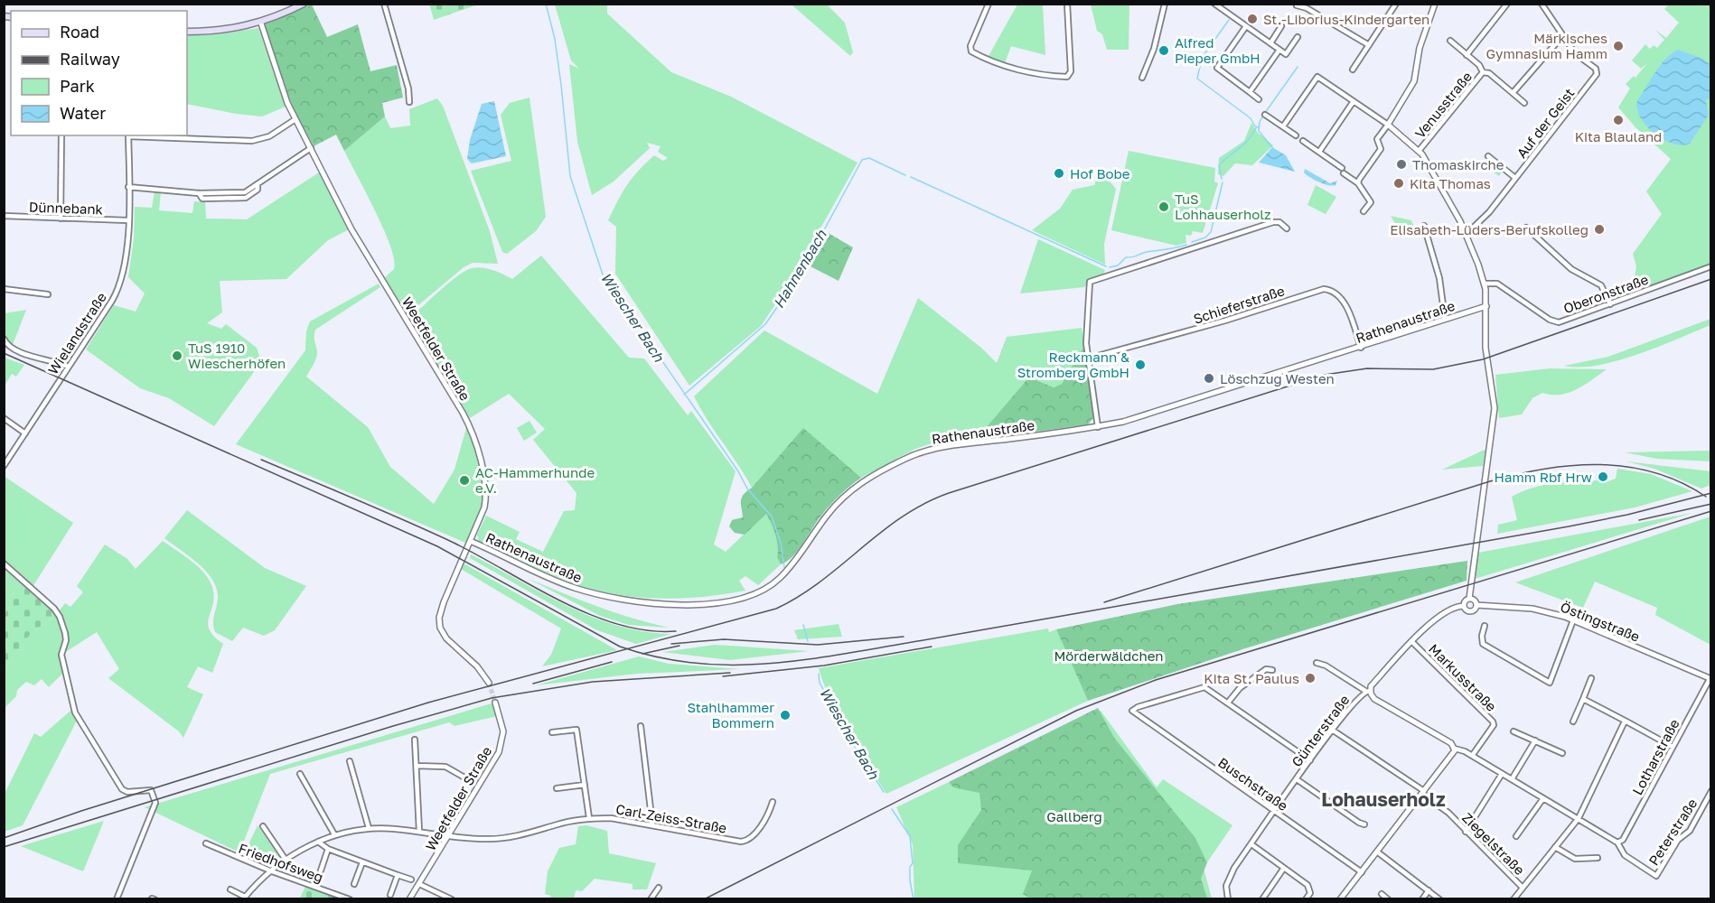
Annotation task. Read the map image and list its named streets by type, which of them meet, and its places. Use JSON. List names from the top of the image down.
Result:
{
  "streets": {
    "street": [
      "Venusstraße",
      "Auf der Geist",
      "Dünnebank",
      "Oberonstraße",
      "Schieferstraße",
      "Rathenaustraße",
      "Wielandstraße",
      "Weetfelder Straße",
      "Östingstraße",
      "Markusstraße",
      "Günterstraße",
      "Lotharstraße",
      "Buschstraße",
      "Carl-Zeiss-Straße",
      "Peterstraße",
      "Ziegelstraße",
      "Friedhofsweg"
    ]
  },
  "crossings": [
    ["Dünnebank", "Wielandstraße"],
    ["Schieferstraße", "Rathenaustraße"],
    ["Rathenaustraße", "Weetfelder Straße"],
    ["Weetfelder Straße", "Carl-Zeiss-Straße"],
    ["Östingstraße", "Günterstraße"],
    ["Östingstraße", "Lotharstraße"],
    ["Markusstraße", "Günterstraße"],
    ["Markusstraße", "Peterstraße"],
    ["Günterstraße", "Buschstraße"],
    ["Günterstraße", "Peterstraße"],
    ["Günterstraße", "Ziegelstraße"],
    ["Lotharstraße", "Peterstraße"],
    ["Carl-Zeiss-Straße", "Friedhofsweg"]
  ],
  "districts": ["Lohauserholz"],
  "water": ["Hahnenbach", "Wiescher Bach"],
  "parks": ["Mörderwäldchen", "Gallberg"],
  "places": [
    "St.-Liborius-Kindergarten",
    "Märkisches Gymnasium Hamm",
    "Alfred Pieper GmbH",
    "Kita Blauland",
    "Thomaskirche",
    "Hof Bobe",
    "Kita Thomas",
    "TuS Lohhauserholz",
    "Elisabeth-Lüders-Berufskolleg",
    "TuS 1910 Wiescherhöfen",
    "Reckmann & Stromberg GmbH",
    "Löschzug Westen",
    "Hamm Rbf Hrw",
    "AC-Hammerhunde e.V.",
    "Kita St. Paulus",
    "Stahlhammer Bommern"
  ],
  "legend": [
    "Road",
    "Railway",
    "Park",
    "Water"
  ]
}
